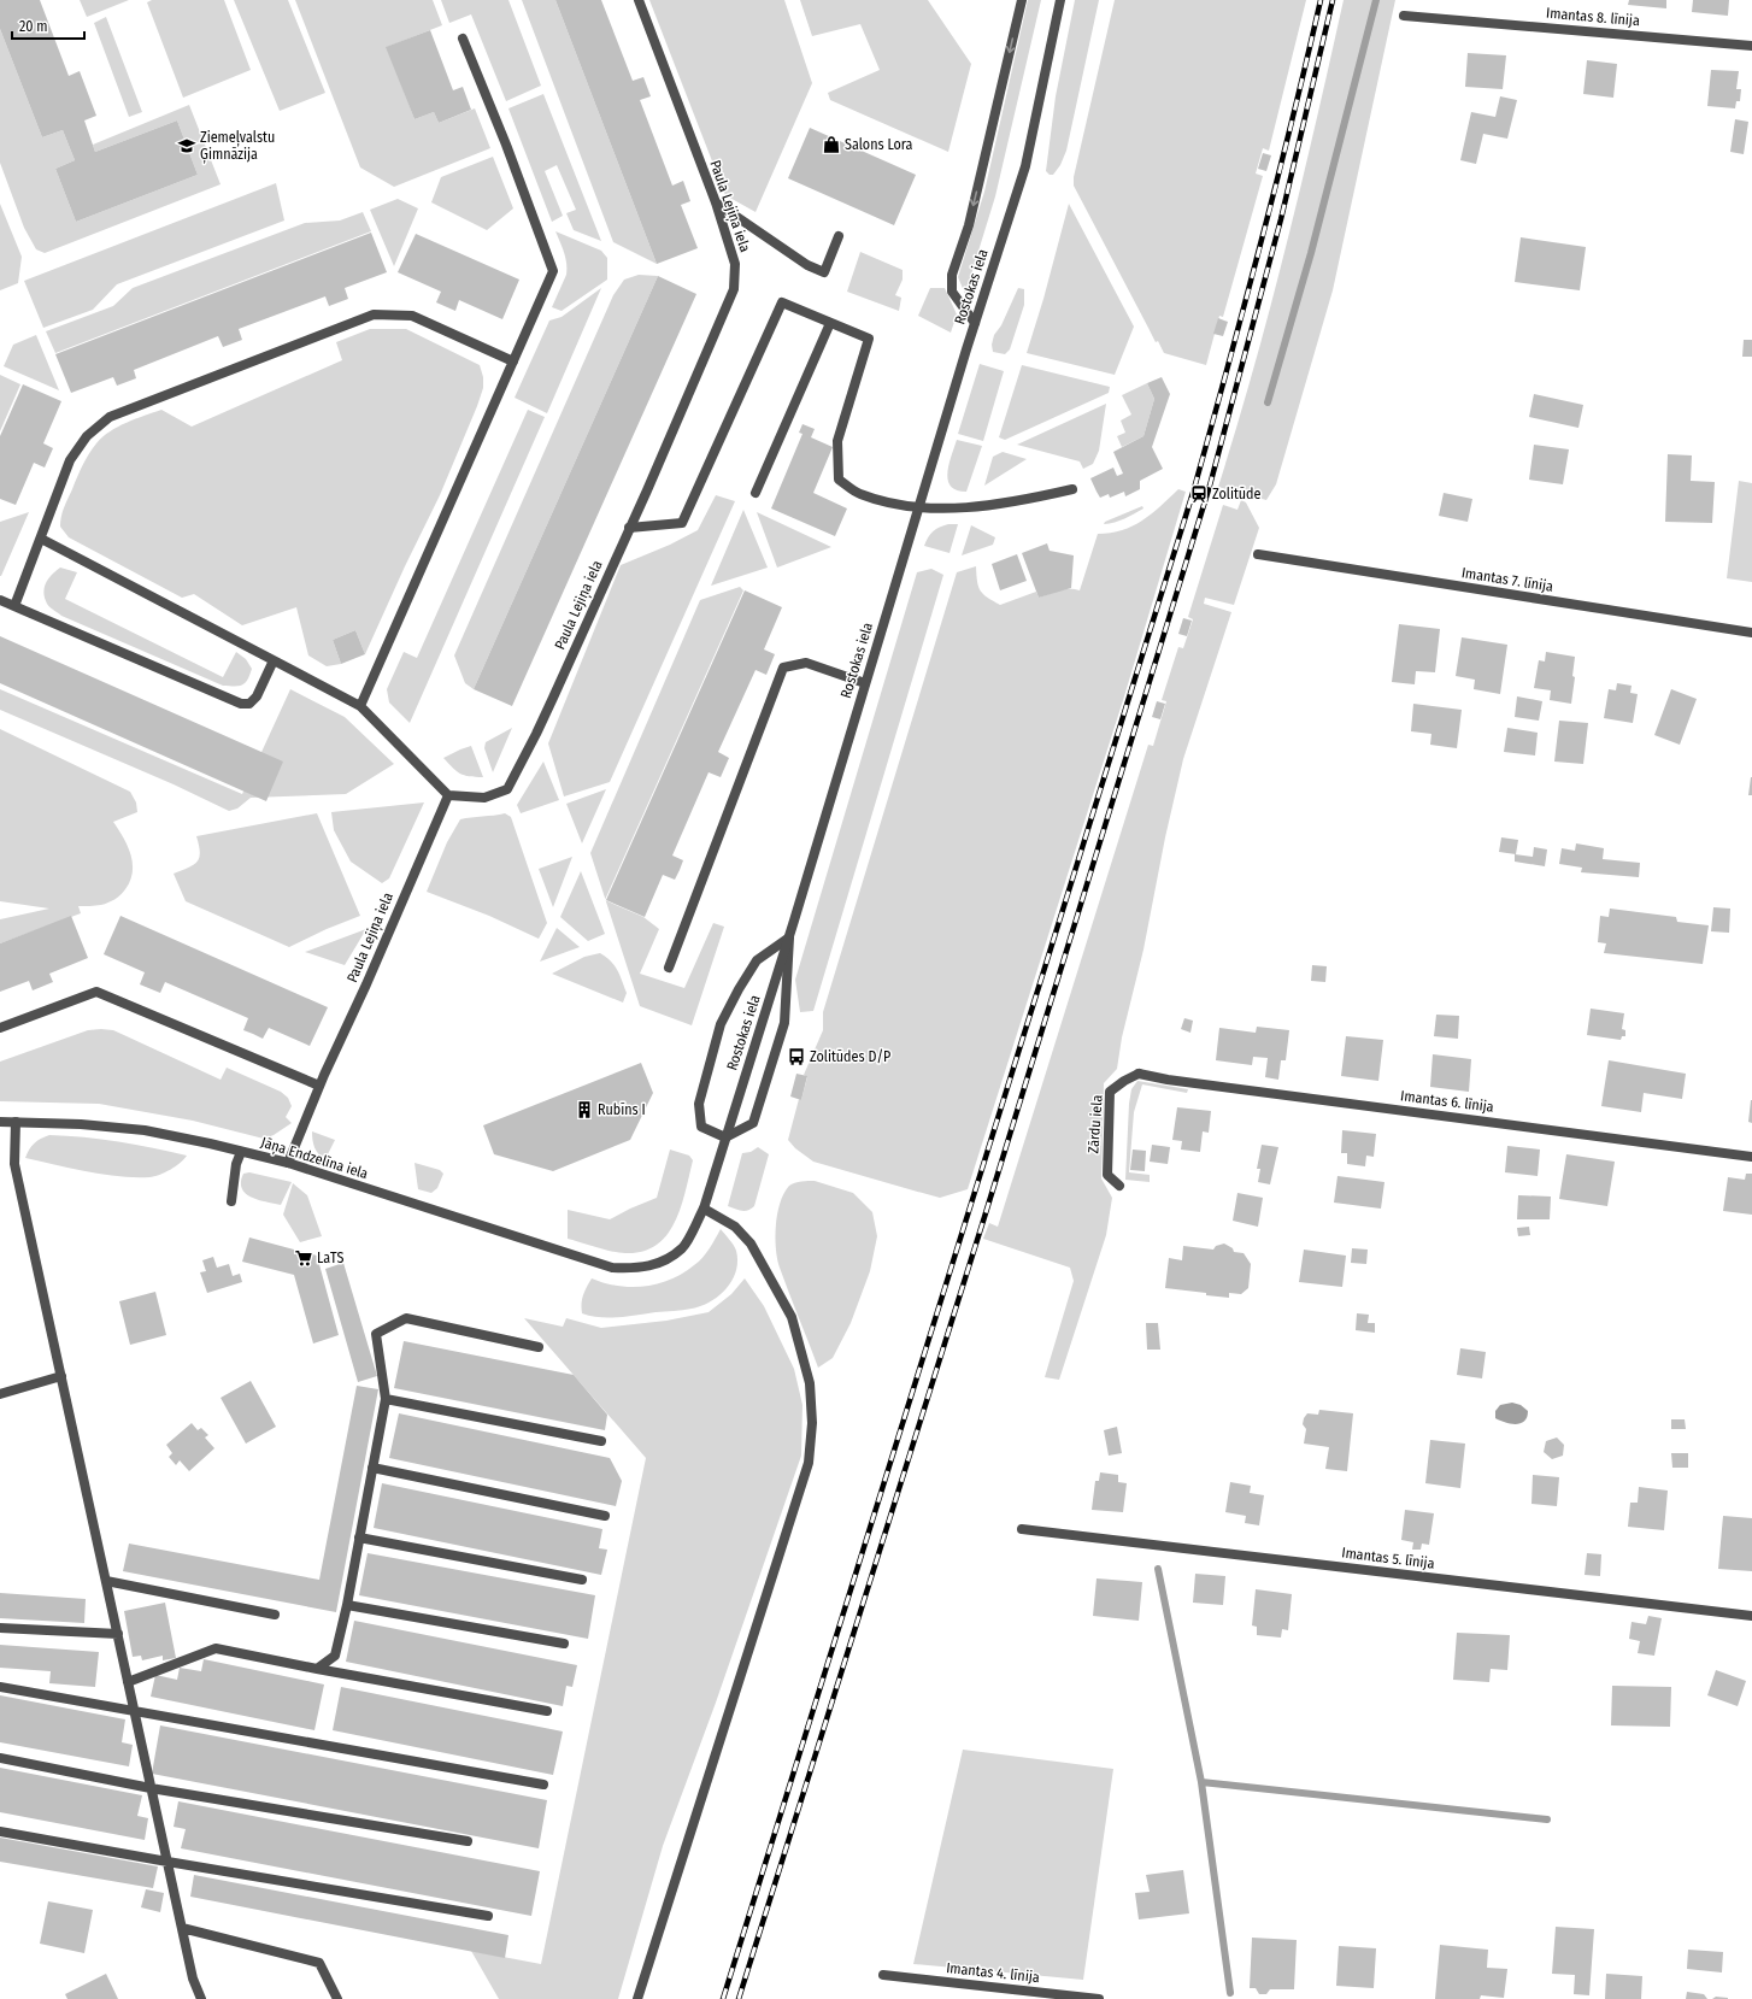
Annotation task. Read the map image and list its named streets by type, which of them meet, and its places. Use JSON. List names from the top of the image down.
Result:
{
  "streets": {
    "street": [
      "Imantas 8. līnija",
      "Paula Lejiņa iela",
      "Rostokas iela",
      "Imantas 7. līnija",
      "Imantas 6. līnija",
      "Zārdu iela",
      "Jāņa Endzelīna iela",
      "Imantas 5. līnija",
      "Imantas 4. līnija"
    ]
  },
  "crossings": [
    ["Paula Lejiņa iela", "Jāņa Endzelīna iela"],
    ["Rostokas iela", "Jāņa Endzelīna iela"],
    ["Imantas 6. līnija", "Zārdu iela"]
  ],
  "places": {
    "shop": ["Salons Lora"],
    "school or university": ["Ziemeļvalstu Ģimnāzija"],
    "station": ["Zolitūde"],
    "bus stop": ["Zolitūdes D/P"],
    "building": ["Rubīns I"],
    "supermarket": ["LaTS"]
  },
  "scale_bar": "20 m"
}
